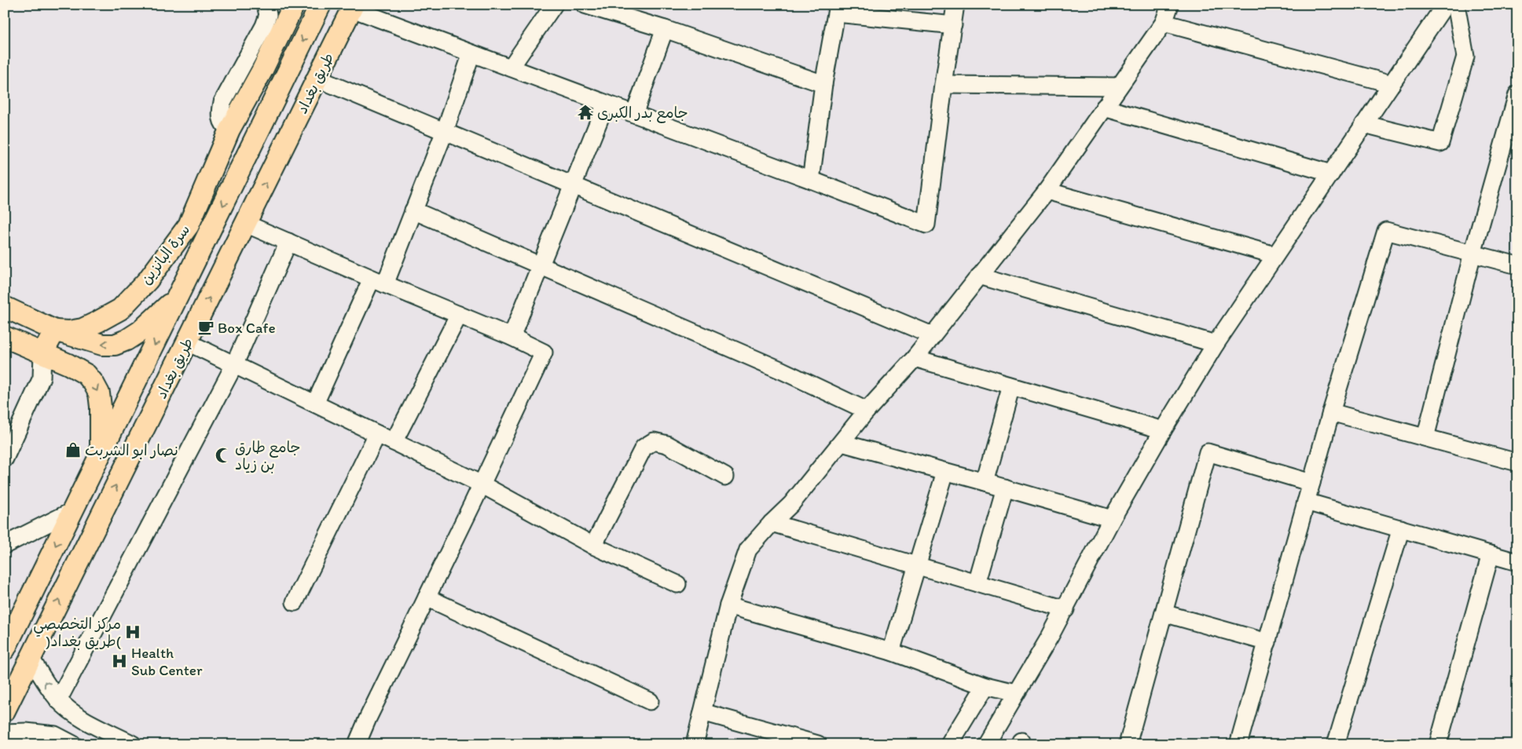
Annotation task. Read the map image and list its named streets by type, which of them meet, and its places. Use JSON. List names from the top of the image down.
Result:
{
  "streets": {
    "main road": ["طريق بغداد", "سرة البانزين"]
  },
  "places": {
    "temple": ["جامع بدر الكبرى"],
    "cafe": ["Box Cafe"],
    "shop": ["نصار ابو الشربت"],
    "mosque": ["جامع طارق بن زياد"],
    "hospital": ["مركز التخصصي )طريق بغداد(", "Health Sub Center"]
  }
}
